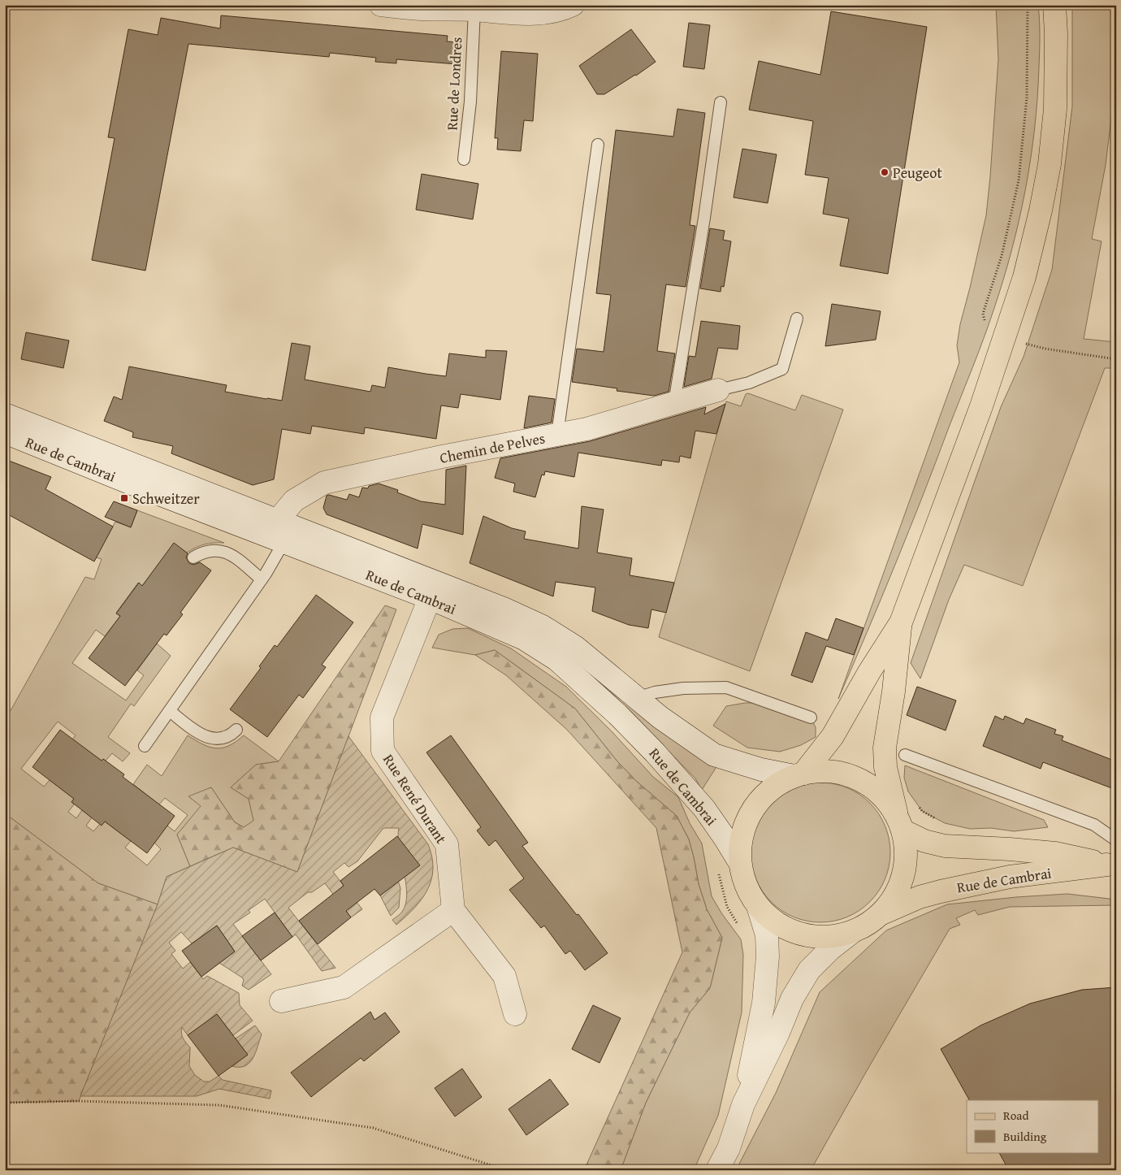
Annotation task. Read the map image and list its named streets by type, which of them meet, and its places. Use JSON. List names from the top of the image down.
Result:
{
  "streets": {
    "main road": ["Rue de Cambrai"],
    "street": ["Chemin de Pelves", "Rue René Durant"],
    "lane": ["Rue de Londres"]
  },
  "crossings": [
    ["Chemin de Pelves", "Rue de Cambrai"],
    ["Rue de Cambrai", "Rue René Durant"]
  ],
  "places": {
    "other": ["Peugeot"],
    "transit": ["Schweitzer"]
  },
  "legend": ["Road", "Building"]
}
